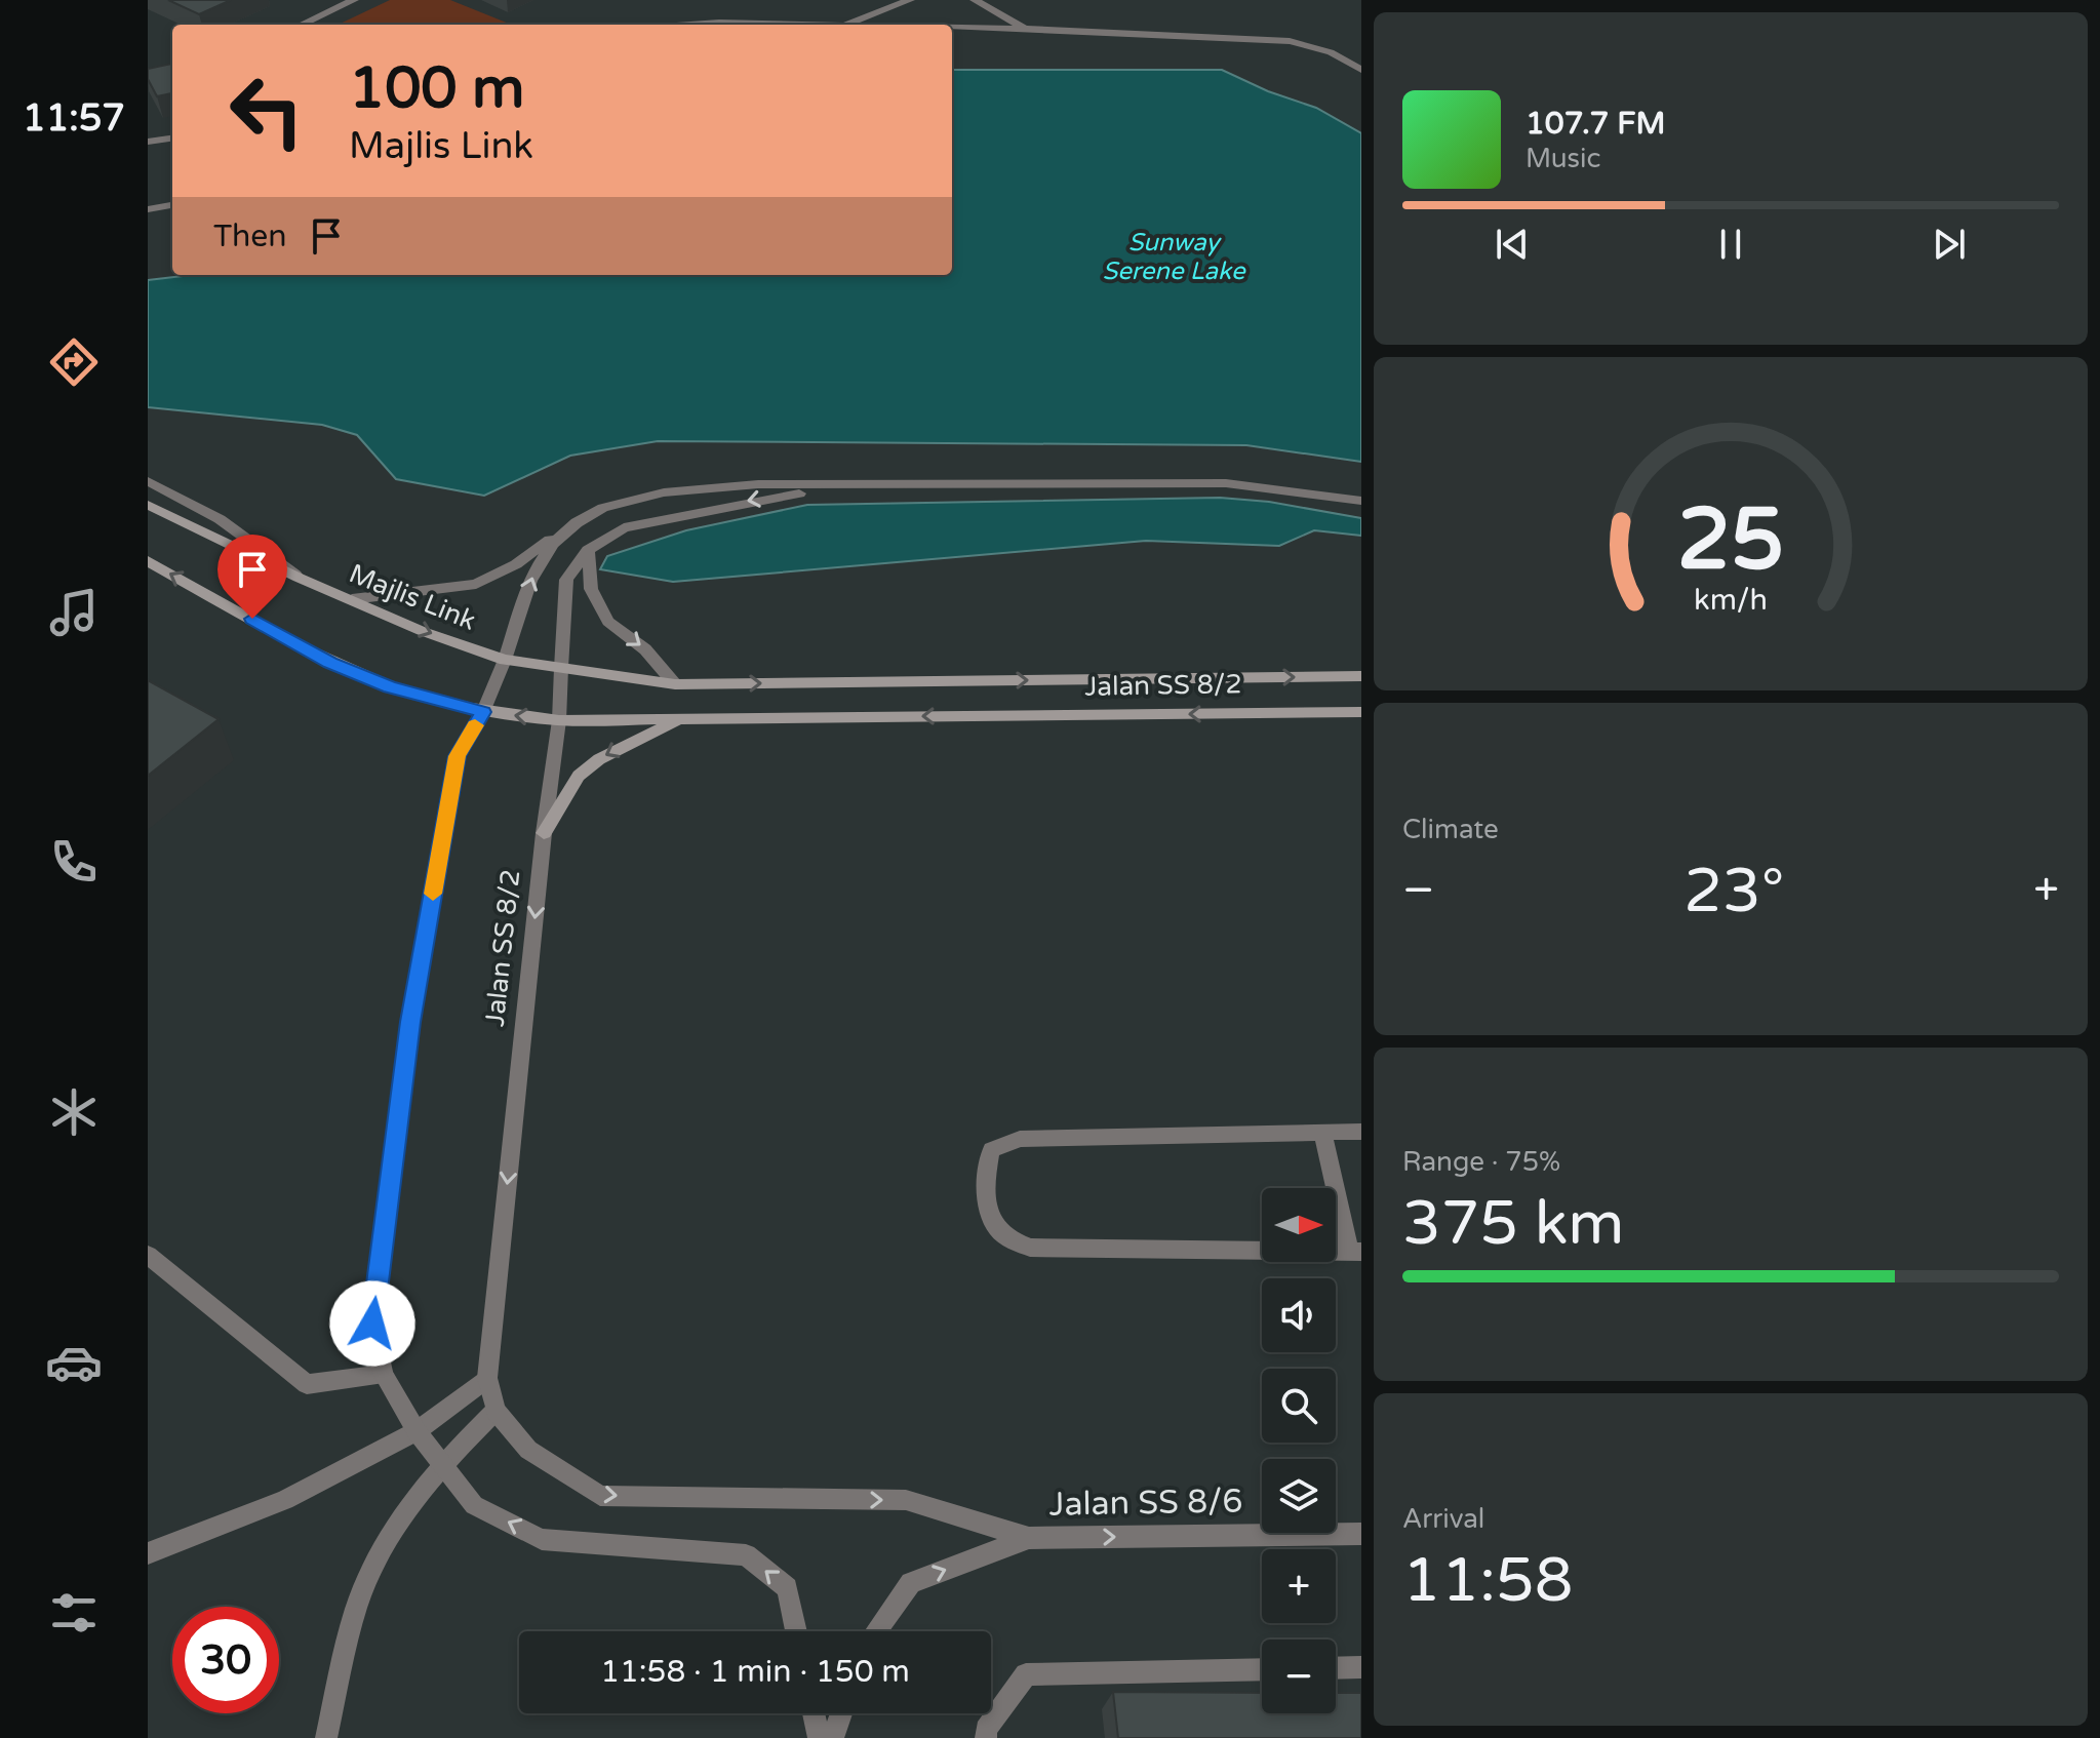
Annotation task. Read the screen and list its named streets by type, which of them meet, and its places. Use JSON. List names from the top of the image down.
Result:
{
  "streets": {
    "main road": ["Majlis Link", "Jalan SS 8/2"],
    "street": ["Jalan SS 8/6"]
  },
  "crossings": [
    ["Majlis Link", "Jalan SS 8/2"],
    ["Jalan SS 8/2", "Jalan SS 8/6"]
  ],
  "one_way": ["Jalan SS 8/6"],
  "water": ["Sunway Serene Lake"],
  "north": "right",
  "page": {
    "tabs": "11:57",
    "turn": ["100 m", "Majlis Link"],
    "song": ["107.7 FM", "Music"],
    "then": "Then",
    "tile": [
      "Climate",
      ["Range · 75%", "375 km"],
      ["Arrival", "11:58"]
    ],
    "heat": ["−", "23°", "+"],
    "map_buttons": ["+", "−"],
    "limit": "30",
    "trip": "11:58 · 1 min · 150 m",
    "gauge": ["25", "km/h"]
  }
}
